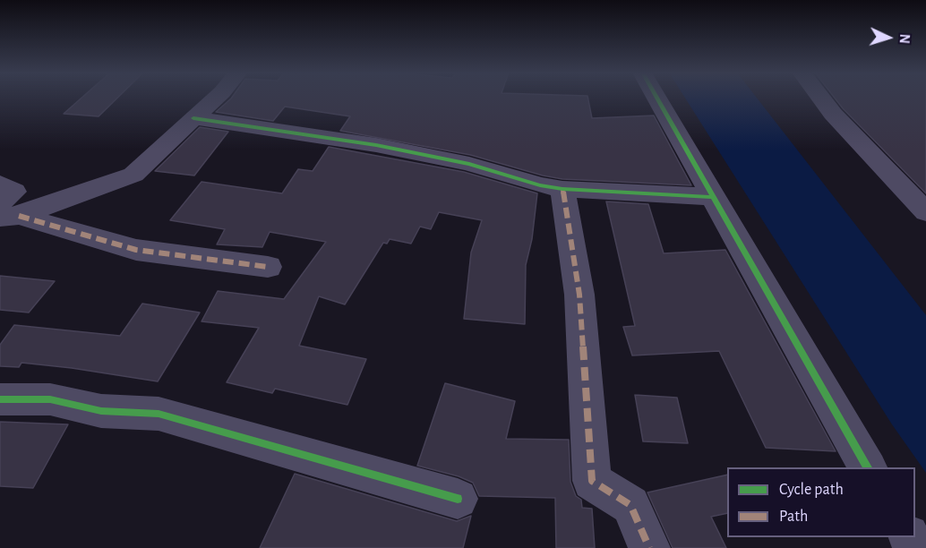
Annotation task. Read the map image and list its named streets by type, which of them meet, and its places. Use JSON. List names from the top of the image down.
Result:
{
  "legend": ["Cycle path", "Path"],
  "north": "right"
}
